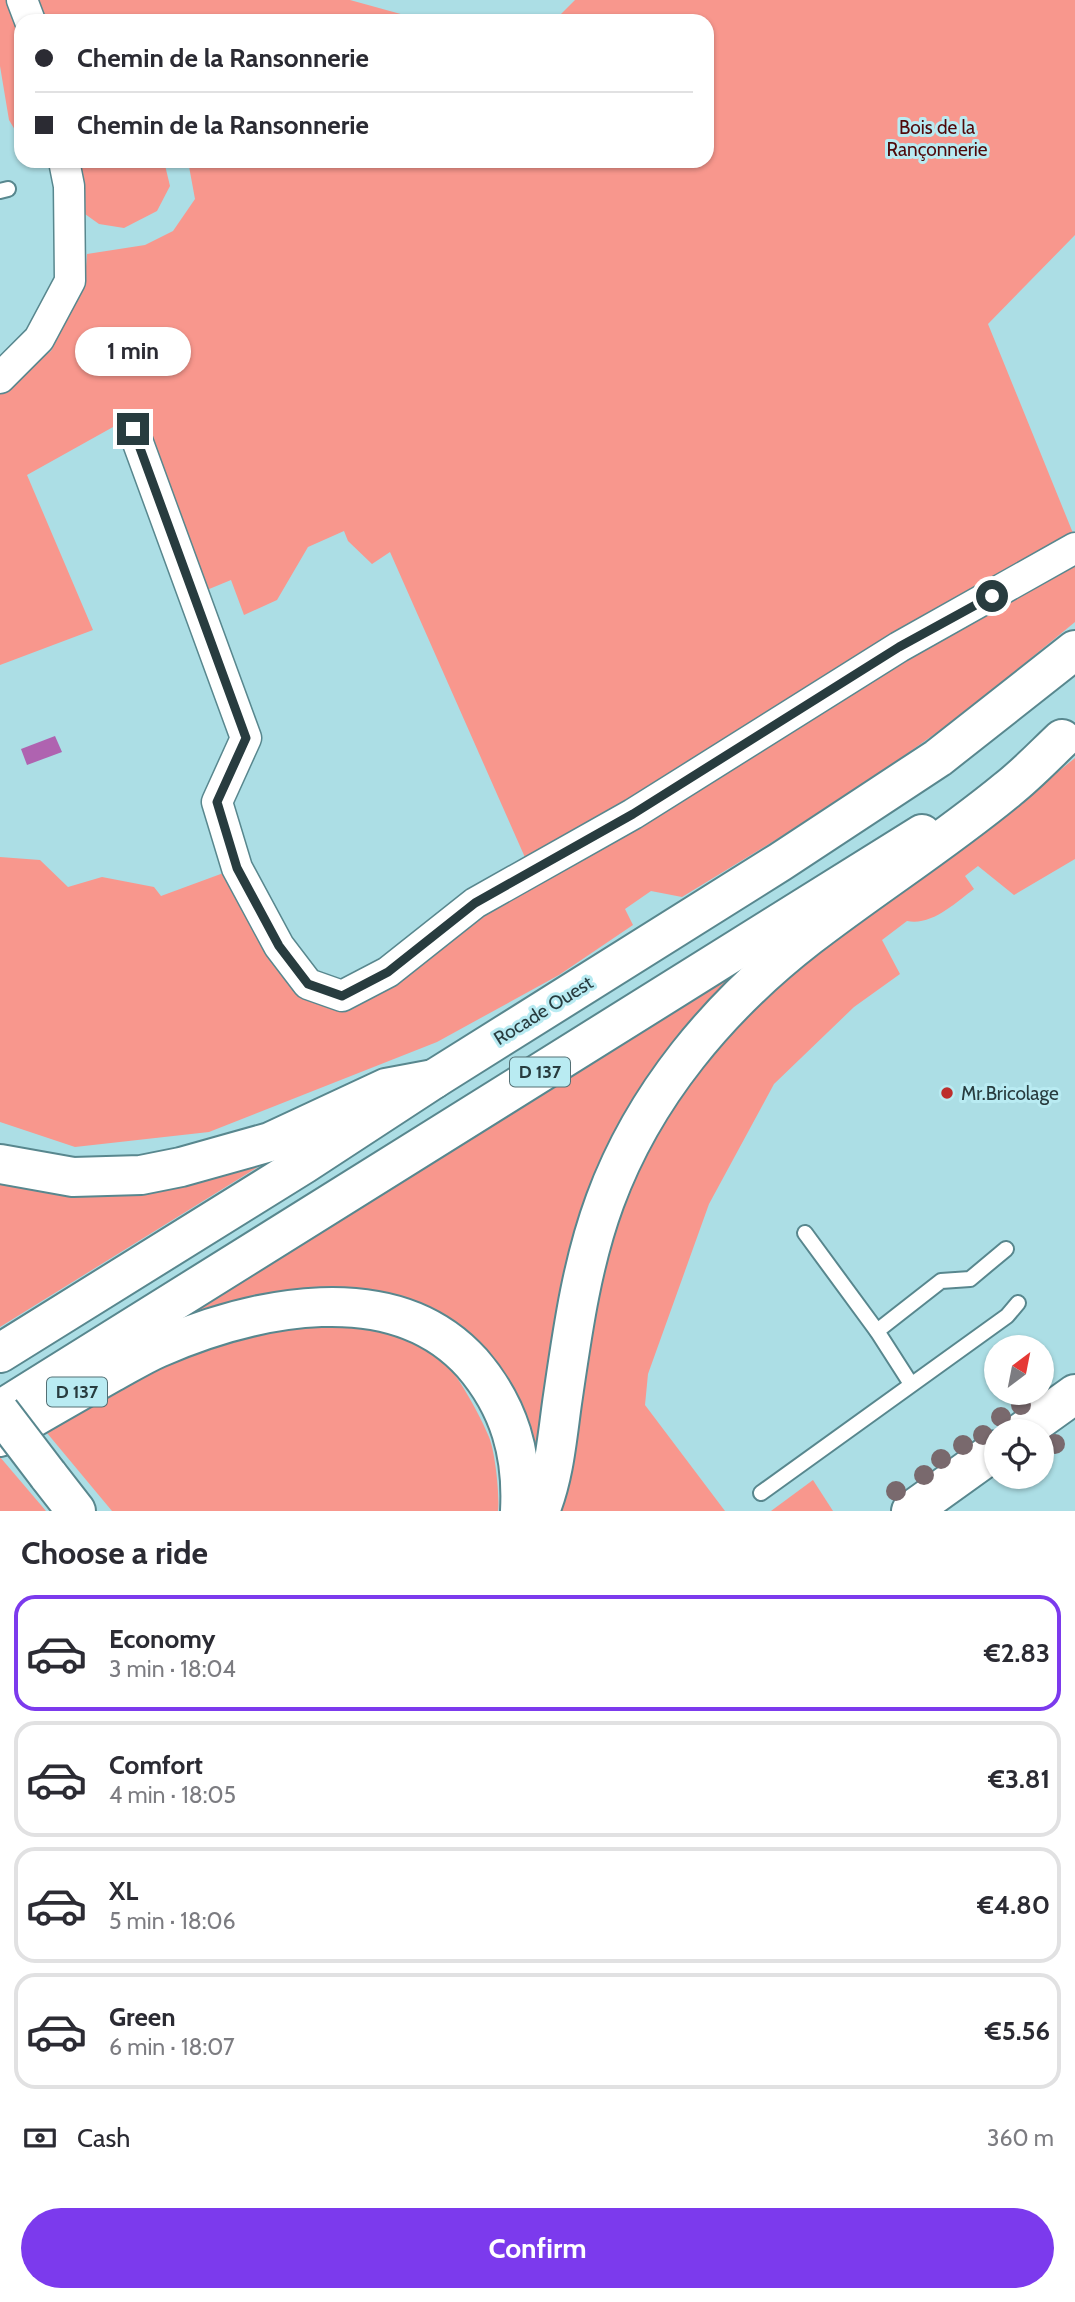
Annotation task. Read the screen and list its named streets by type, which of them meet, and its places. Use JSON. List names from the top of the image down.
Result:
{
  "streets": {
    "main road": ["Rocade Ouest", "D 137"]
  },
  "parks": ["Bois de la Rançonnerie"],
  "places": ["Mr.Bricolage"],
  "north": "top right",
  "page": {
    "banner": ["Chemin de la Ransonnerie", "Chemin de la Ransonnerie"],
    "bubble": "1 min",
    "heading": "Choose a ride",
    "list": [
      {
        "name": "Economy",
        "note": "3 min · 18:04",
        "value": "€2.83"
      },
      {
        "name": "Comfort",
        "note": "4 min · 18:05",
        "value": "€3.81"
      },
      {
        "name": "XL",
        "note": "5 min · 18:06",
        "value": "€4.80"
      },
      {
        "name": "Green",
        "note": "6 min · 18:07",
        "value": "€5.56"
      }
    ],
    "pay": ["Cash", "360 m"],
    "buttons": "Confirm"
  }
}
